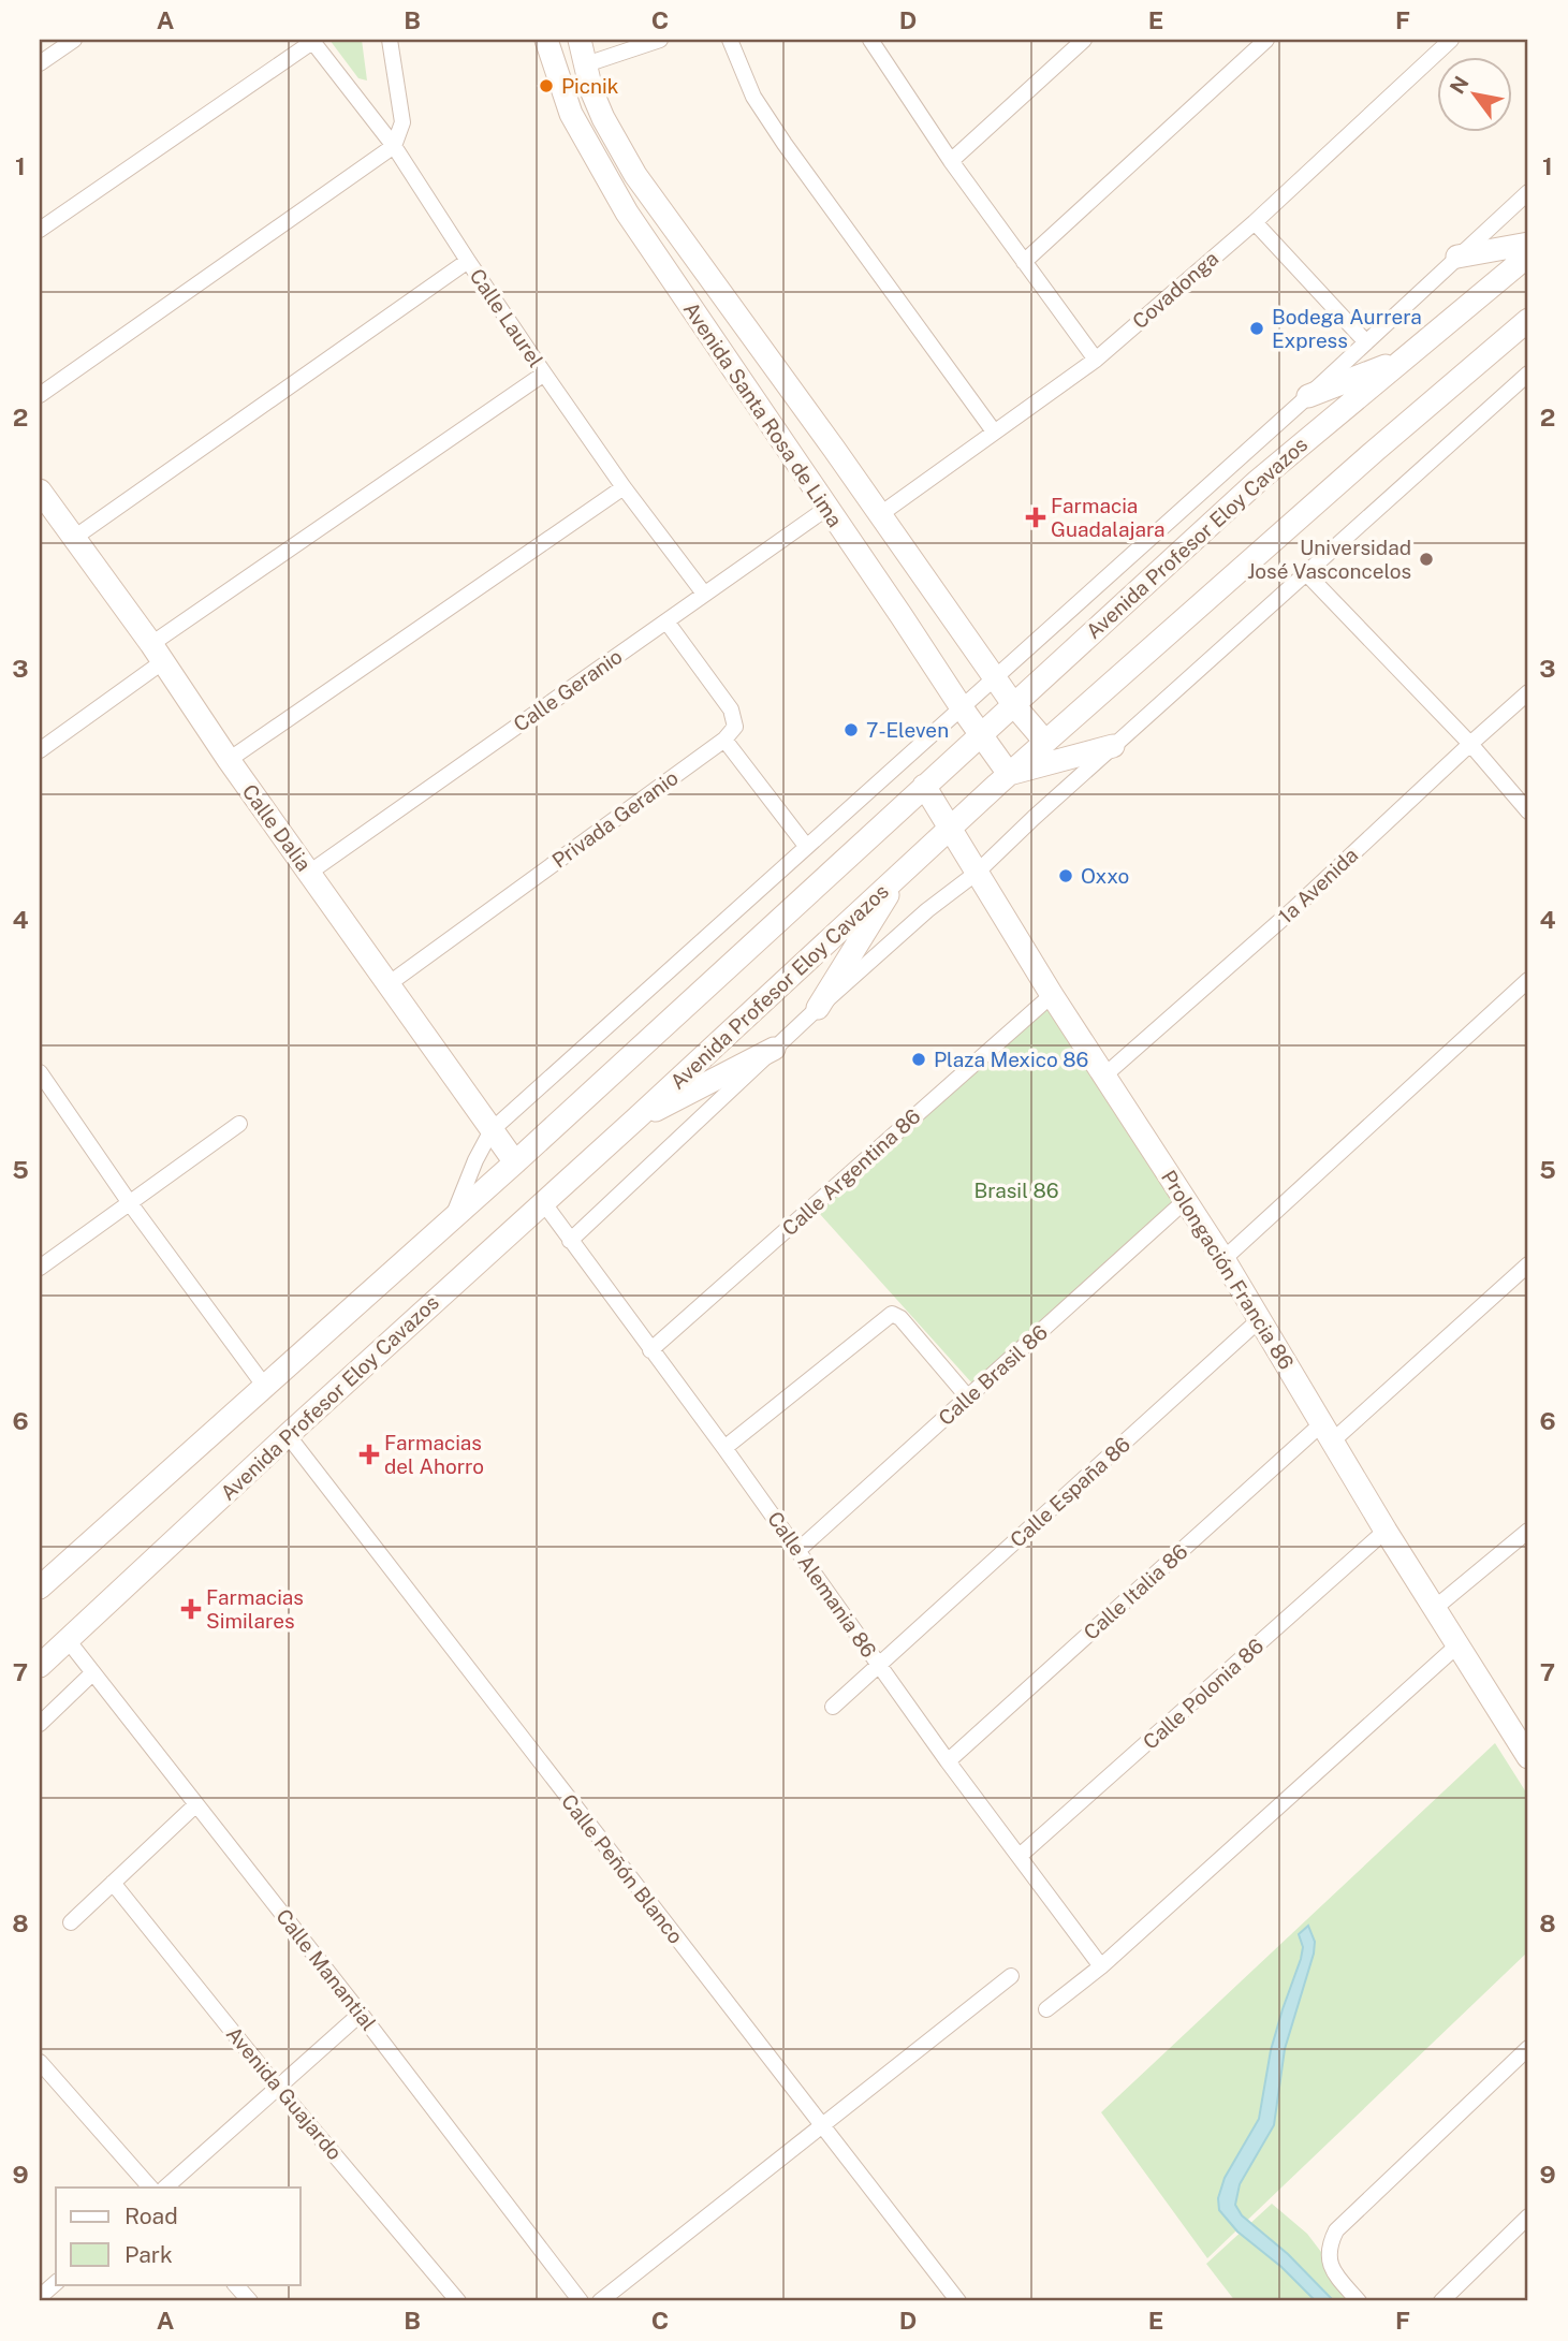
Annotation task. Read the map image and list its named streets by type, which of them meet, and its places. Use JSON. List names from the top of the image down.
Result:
{
  "streets": {
    "main road": [
      "Avenida Santa Rosa de Lima",
      "Avenida Profesor Eloy Cavazos",
      "Calle Dalia",
      "Prolongación Francia 86"
    ],
    "street": [
      "Covadonga",
      "Calle Laurel",
      "Calle Geranio",
      "Privada Geranio",
      "1a Avenida",
      "Calle Argentina 86",
      "Calle Brasil 86",
      "Calle España 86",
      "Calle Alemania 86",
      "Calle Italia 86",
      "Calle Polonia 86",
      "Calle Peñón Blanco",
      "Calle Manantial",
      "Avenida Guajardo"
    ]
  },
  "crossings": [
    ["Covadonga", "Avenida Santa Rosa de Lima"],
    ["Calle Laurel", "Calle Geranio"],
    ["Avenida Santa Rosa de Lima", "Avenida Profesor Eloy Cavazos"],
    ["Avenida Santa Rosa de Lima", "Calle Geranio"],
    ["Avenida Profesor Eloy Cavazos", "Calle Dalia"],
    ["Avenida Profesor Eloy Cavazos", "Prolongación Francia 86"],
    ["Avenida Profesor Eloy Cavazos", "Calle Alemania 86"],
    ["Avenida Profesor Eloy Cavazos", "Calle Peñón Blanco"],
    ["Avenida Profesor Eloy Cavazos", "Calle Manantial"],
    ["Calle Geranio", "Calle Dalia"],
    ["Privada Geranio", "Calle Dalia"],
    ["1a Avenida", "Prolongación Francia 86"],
    ["Calle Argentina 86", "Prolongación Francia 86"],
    ["Calle Argentina 86", "Calle Alemania 86"],
    ["Prolongación Francia 86", "Calle Brasil 86"],
    ["Prolongación Francia 86", "Calle España 86"],
    ["Prolongación Francia 86", "Calle Italia 86"],
    ["Prolongación Francia 86", "Calle Polonia 86"],
    ["Calle Brasil 86", "Calle Alemania 86"],
    ["Calle España 86", "Calle Alemania 86"],
    ["Calle Alemania 86", "Calle Italia 86"],
    ["Calle Alemania 86", "Calle Polonia 86"]
  ],
  "parks": ["Brasil 86"],
  "places": {
    "other": [
      "Picnik",
      "Bodega Aurrera Express",
      "Universidad José Vasconcelos",
      "7-Eleven",
      "Oxxo",
      "Plaza Mexico 86"
    ],
    "health": ["Farmacia Guadalajara", "Farmacias del Ahorro", "Farmacias Similares"]
  },
  "legend": ["Road", "Park"],
  "north": "top left",
  "grid": {
    "columns": [
      "A",
      "B",
      "C",
      "D",
      "E",
      "F"
    ],
    "rows": [
      "1",
      "2",
      "3",
      "4",
      "5",
      "6",
      "7",
      "8",
      "9"
    ]
  }
}
